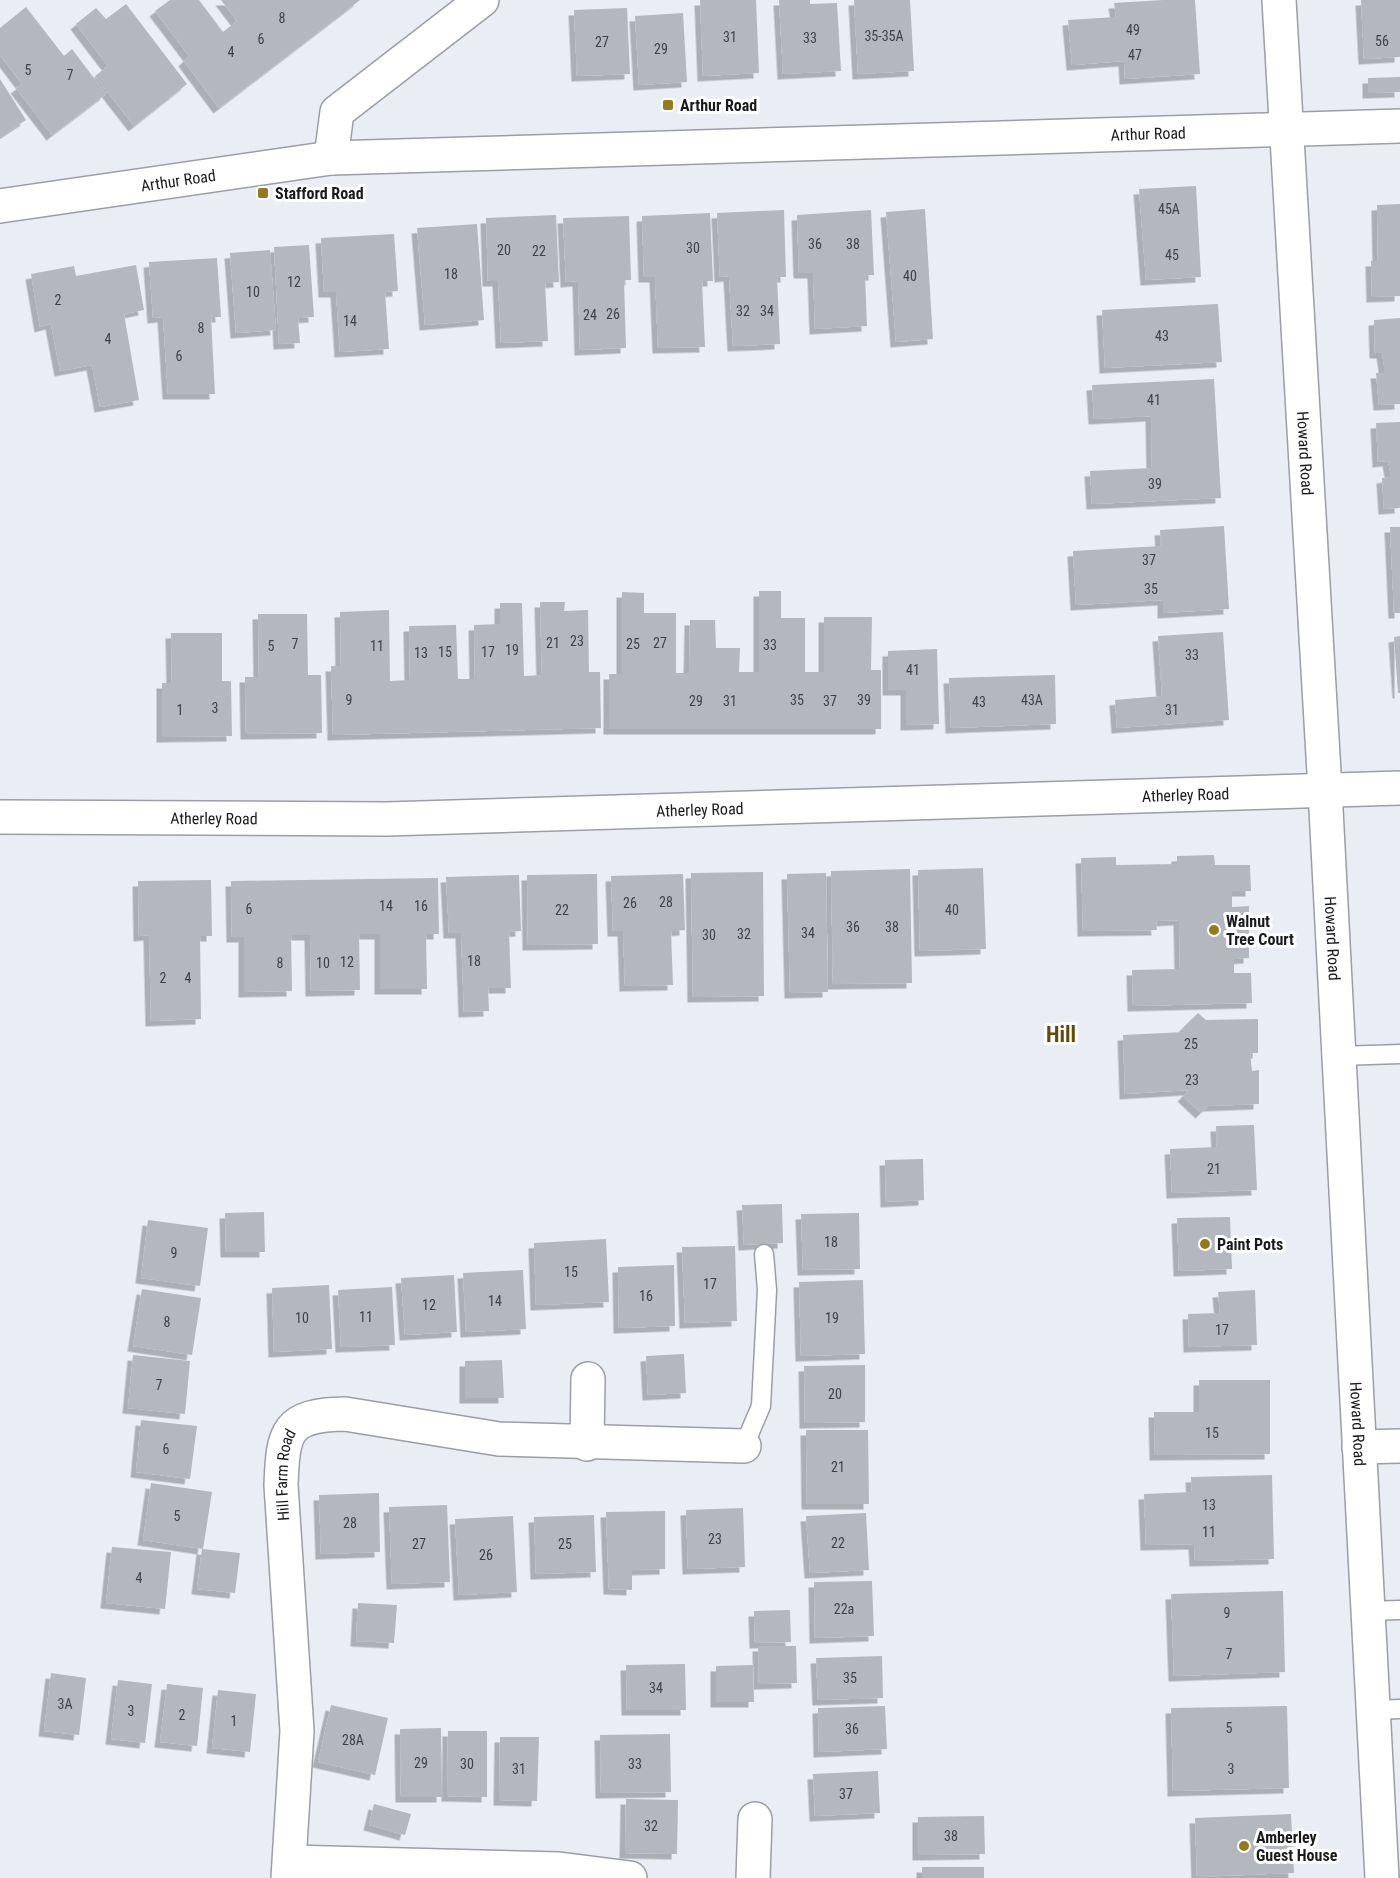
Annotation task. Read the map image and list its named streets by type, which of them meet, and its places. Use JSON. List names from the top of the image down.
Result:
{
  "streets": {
    "street": [
      "Arthur Road",
      "Howard Road",
      "Atherley Road",
      "Hill Farm Road"
    ]
  },
  "crossings": [
    ["Arthur Road", "Howard Road"],
    ["Howard Road", "Atherley Road"]
  ],
  "districts": ["Hill"],
  "places": {
    "transit": ["Arthur Road", "Stafford Road"],
    "other": ["Walnut Tree Court", "Paint Pots", "Amberley Guest House"]
  },
  "house_numbers": [
    "8",
    "49",
    "35-35A",
    "31",
    "33",
    "6",
    "56",
    "27",
    "29",
    "4",
    "47",
    "5",
    "7",
    "45A",
    "36",
    "38",
    "30",
    "20",
    "22",
    "45",
    "18",
    "40",
    "12",
    "10",
    "2",
    "32",
    "34",
    "26",
    "24",
    "14",
    "8",
    "43",
    "4",
    "6",
    "41",
    "39",
    "37",
    "35",
    "23",
    "21",
    "27",
    "7",
    "25",
    "33",
    "5",
    "11",
    "19",
    "15",
    "17",
    "13",
    "33",
    "41",
    "9",
    "35",
    "39",
    "43A",
    "29",
    "31",
    "37",
    "43",
    "3",
    "1",
    "31",
    "28",
    "26",
    "14",
    "16",
    "6",
    "22",
    "40",
    "36",
    "38",
    "34",
    "32",
    "30",
    "18",
    "12",
    "8",
    "10",
    "2",
    "4",
    "25",
    "23",
    "21",
    "18",
    "9",
    "15",
    "17",
    "16",
    "14",
    "12",
    "11",
    "10",
    "19",
    "8",
    "17",
    "7",
    "20",
    "15",
    "6",
    "21",
    "13",
    "5",
    "28",
    "11",
    "23",
    "22",
    "27",
    "25",
    "26",
    "4",
    "22a",
    "9",
    "7",
    "35",
    "34",
    "3A",
    "3",
    "2",
    "1",
    "5",
    "36",
    "28A",
    "29",
    "30",
    "33",
    "31",
    "3",
    "37",
    "32",
    "38"
  ]
}
